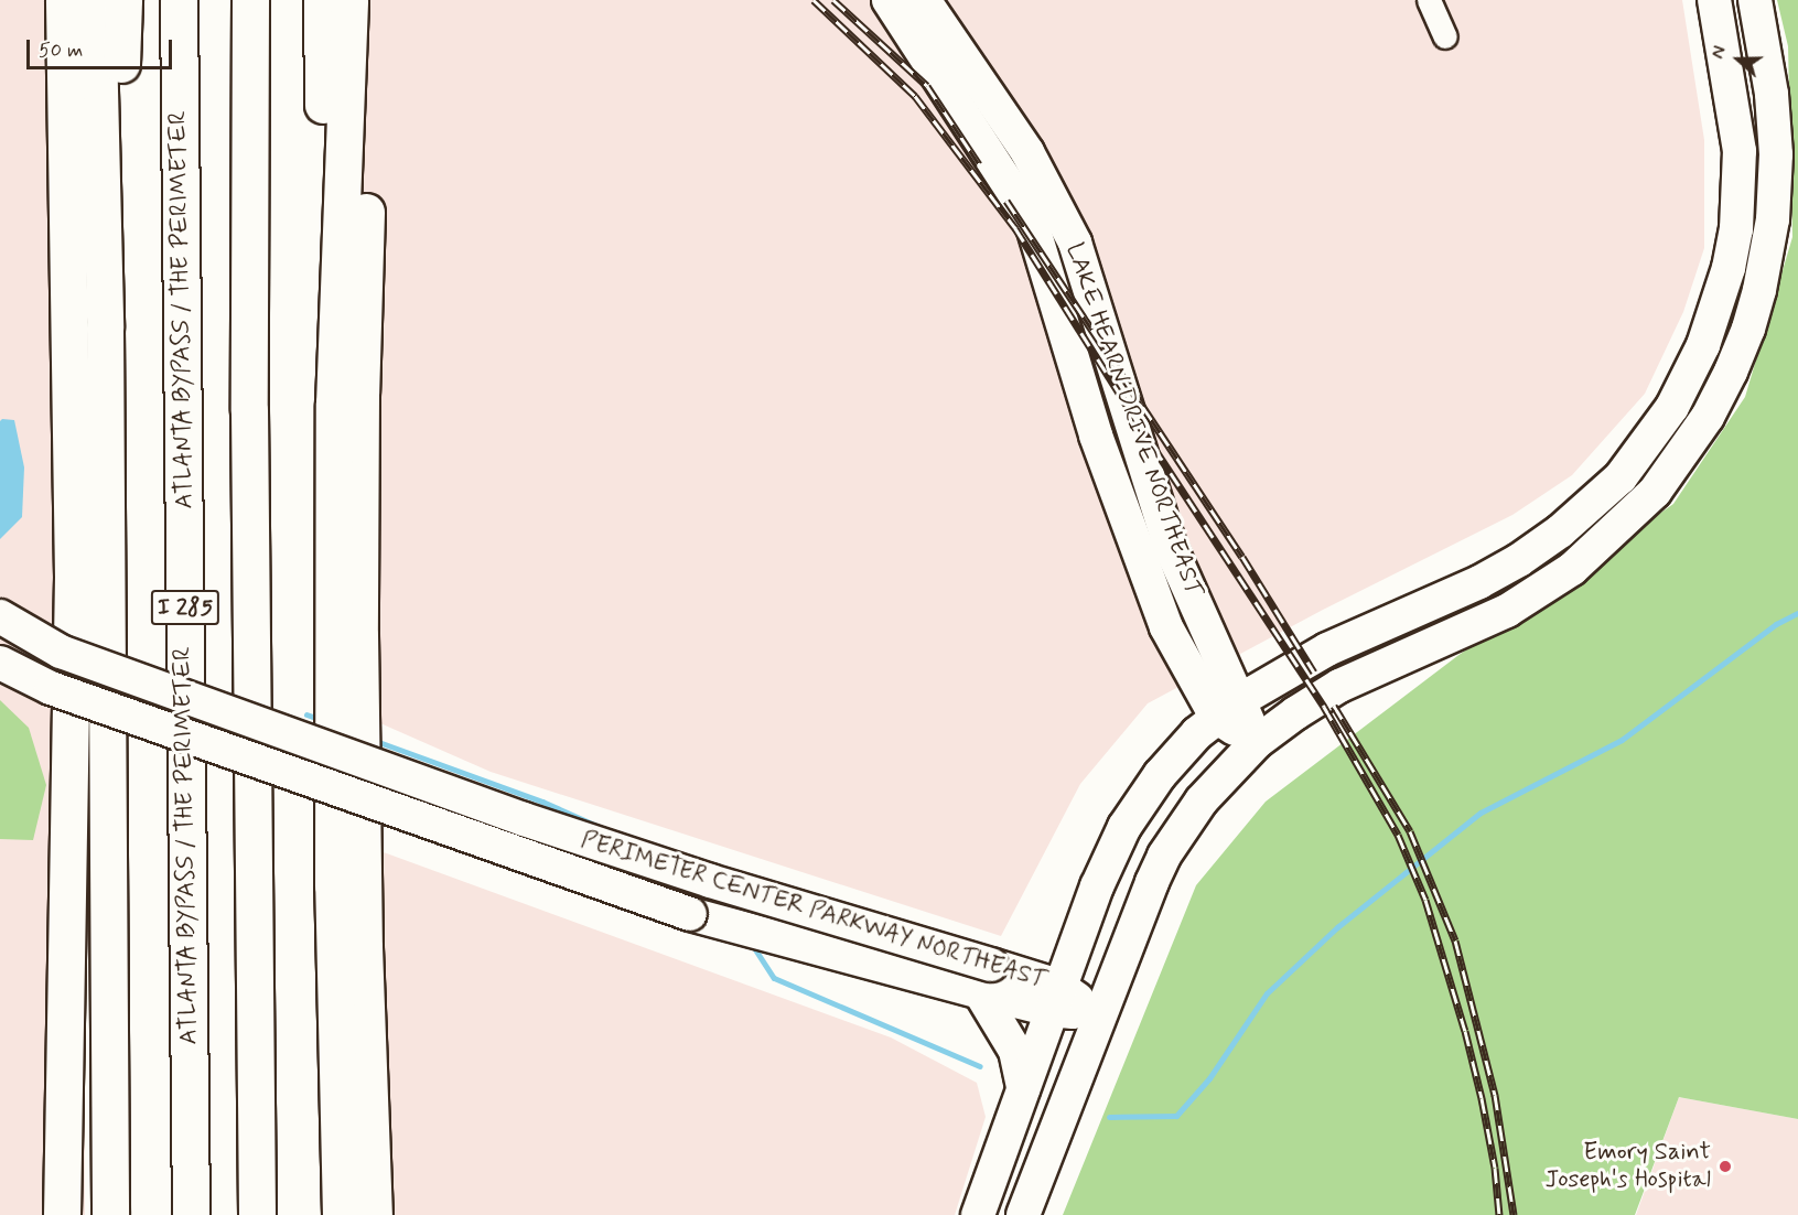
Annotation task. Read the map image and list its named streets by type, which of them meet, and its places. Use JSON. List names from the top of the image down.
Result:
{
  "streets": {
    "highway": ["ATLANTA BYPASS / THE PERIMETER", "I 285"],
    "main road": ["LAKE HEARN DRIVE NORTHEAST", "PERIMETER CENTER PARKWAY NORTHEAST"]
  },
  "places": ["Emory Saint Joseph's Hospital"],
  "scale_bar": "50 m",
  "north": "left"
}
